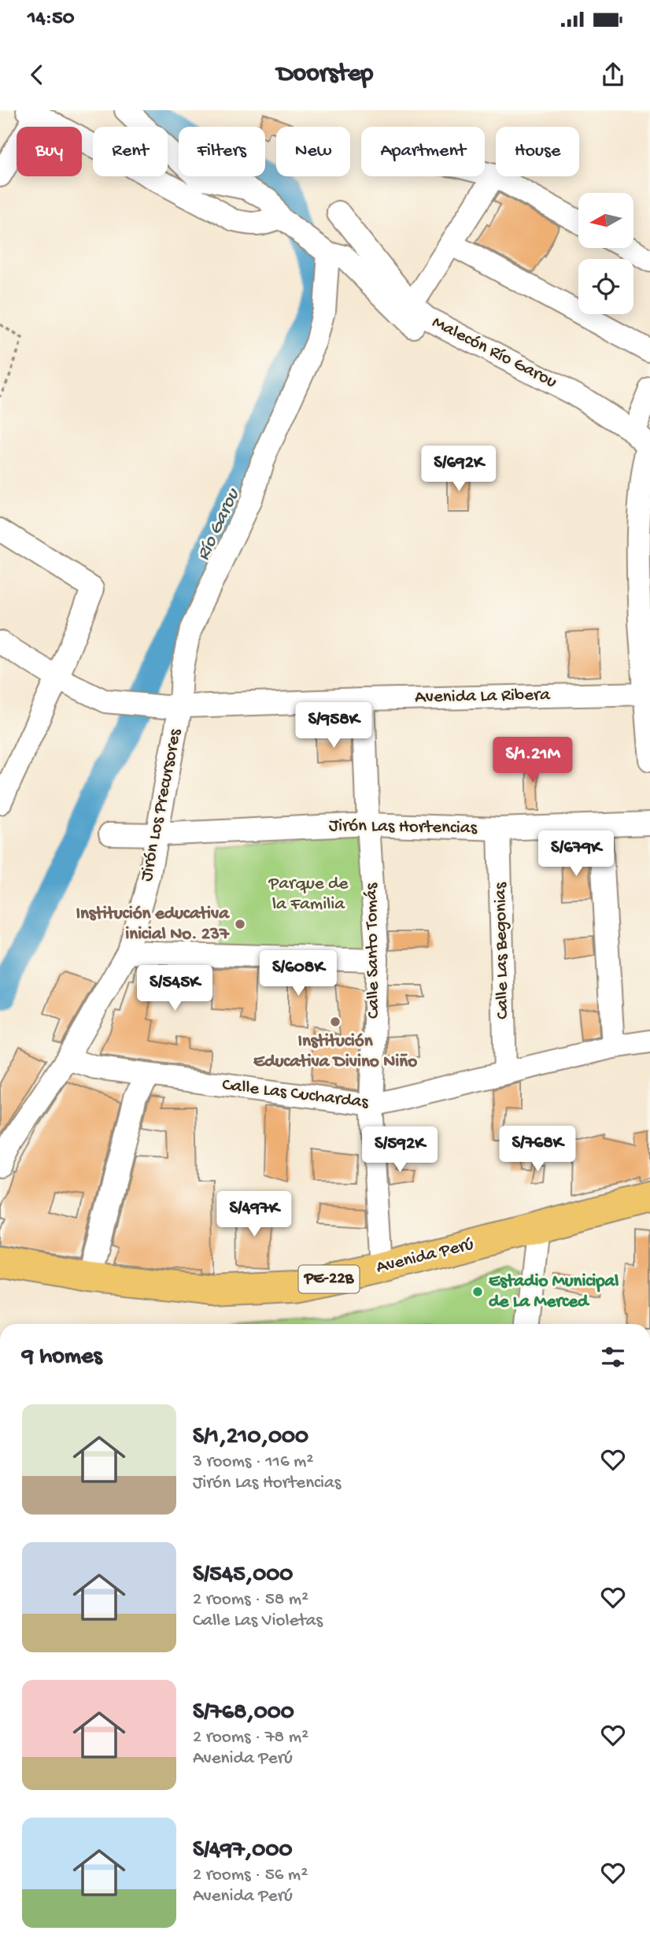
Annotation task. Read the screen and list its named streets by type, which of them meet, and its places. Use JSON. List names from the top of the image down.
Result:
{
  "streets": {
    "highway": ["Avenida Perú", "PE-22B"],
    "street": [
      "Malecón Río Garou",
      "Avenida La Ribera",
      "Jirón Los Precursores",
      "Jirón Las Hortencias",
      "Calle Santo Tomás",
      "Calle Las Begonias",
      "Calle Las Cuchardas"
    ]
  },
  "crossings": [
    ["Avenida La Ribera", "Jirón Los Precursores"],
    ["Avenida La Ribera", "Calle Santo Tomás"],
    ["Jirón Los Precursores", "Jirón Las Hortencias"],
    ["Jirón Los Precursores", "Calle Las Cuchardas"],
    ["Jirón Las Hortencias", "Calle Santo Tomás"],
    ["Jirón Las Hortencias", "Calle Las Begonias"],
    ["Calle Santo Tomás", "Calle Las Cuchardas"],
    ["Calle Santo Tomás", "Avenida Perú"],
    ["Calle Las Begonias", "Calle Las Cuchardas"]
  ],
  "water": ["Río Garou"],
  "parks": ["Parque de la Familia"],
  "places": ["Institución educativa inicial No. 237", "Institución Educativa Divino Niño", "Estadio Municipal de La Merced"],
  "north": "left",
  "page": {
    "status": "14:50",
    "header": "Doorstep",
    "chip": [
      "Buy",
      "Rent",
      "Filters",
      "New",
      "Apartment",
      "House"
    ],
    "price": [
      "S/692K",
      "S/958K",
      "S/1.21M",
      "S/679K",
      "S/608K",
      "S/545K",
      "S/768K",
      "S/592K",
      "S/497K"
    ],
    "heading": "9 homes",
    "list": [
      {
        "name": "S/1,210,000",
        "note": "3 rooms · 116 m² · Jirón Las Hortencias"
      },
      {
        "name": "S/545,000",
        "note": "2 rooms · 58 m² · Calle Las Violetas"
      },
      {
        "name": "S/768,000",
        "note": "2 rooms · 78 m² · Avenida Perú"
      },
      {
        "name": "S/497,000",
        "note": "2 rooms · 56 m² · Avenida Perú"
      }
    ]
  }
}
